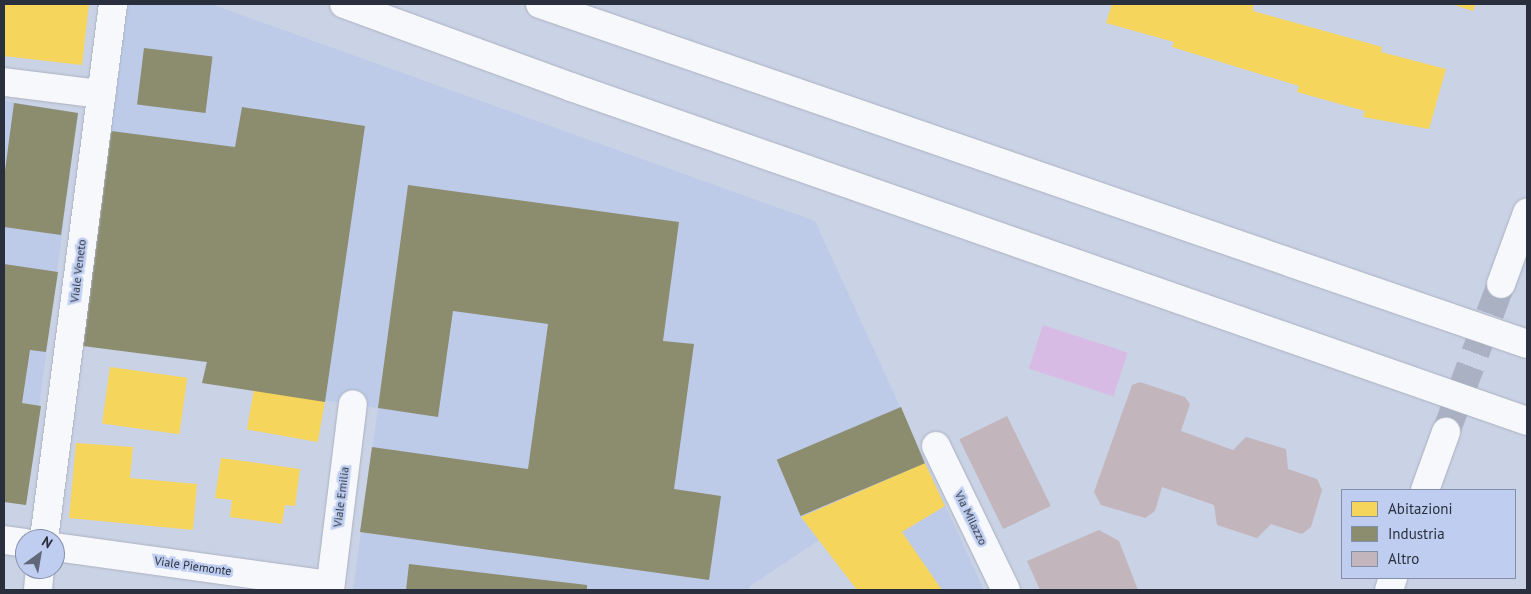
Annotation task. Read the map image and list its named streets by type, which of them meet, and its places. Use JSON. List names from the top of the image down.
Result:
{
  "streets": {
    "main road": [
      "Viale Veneto",
      "Viale Emilia",
      "Via Milazzo",
      "Viale Piemonte"
    ]
  },
  "crossings": [
    ["Viale Emilia", "Viale Piemonte"]
  ],
  "legend": ["Abitazioni", "Industria", "Altro"],
  "north": "top right"
}
